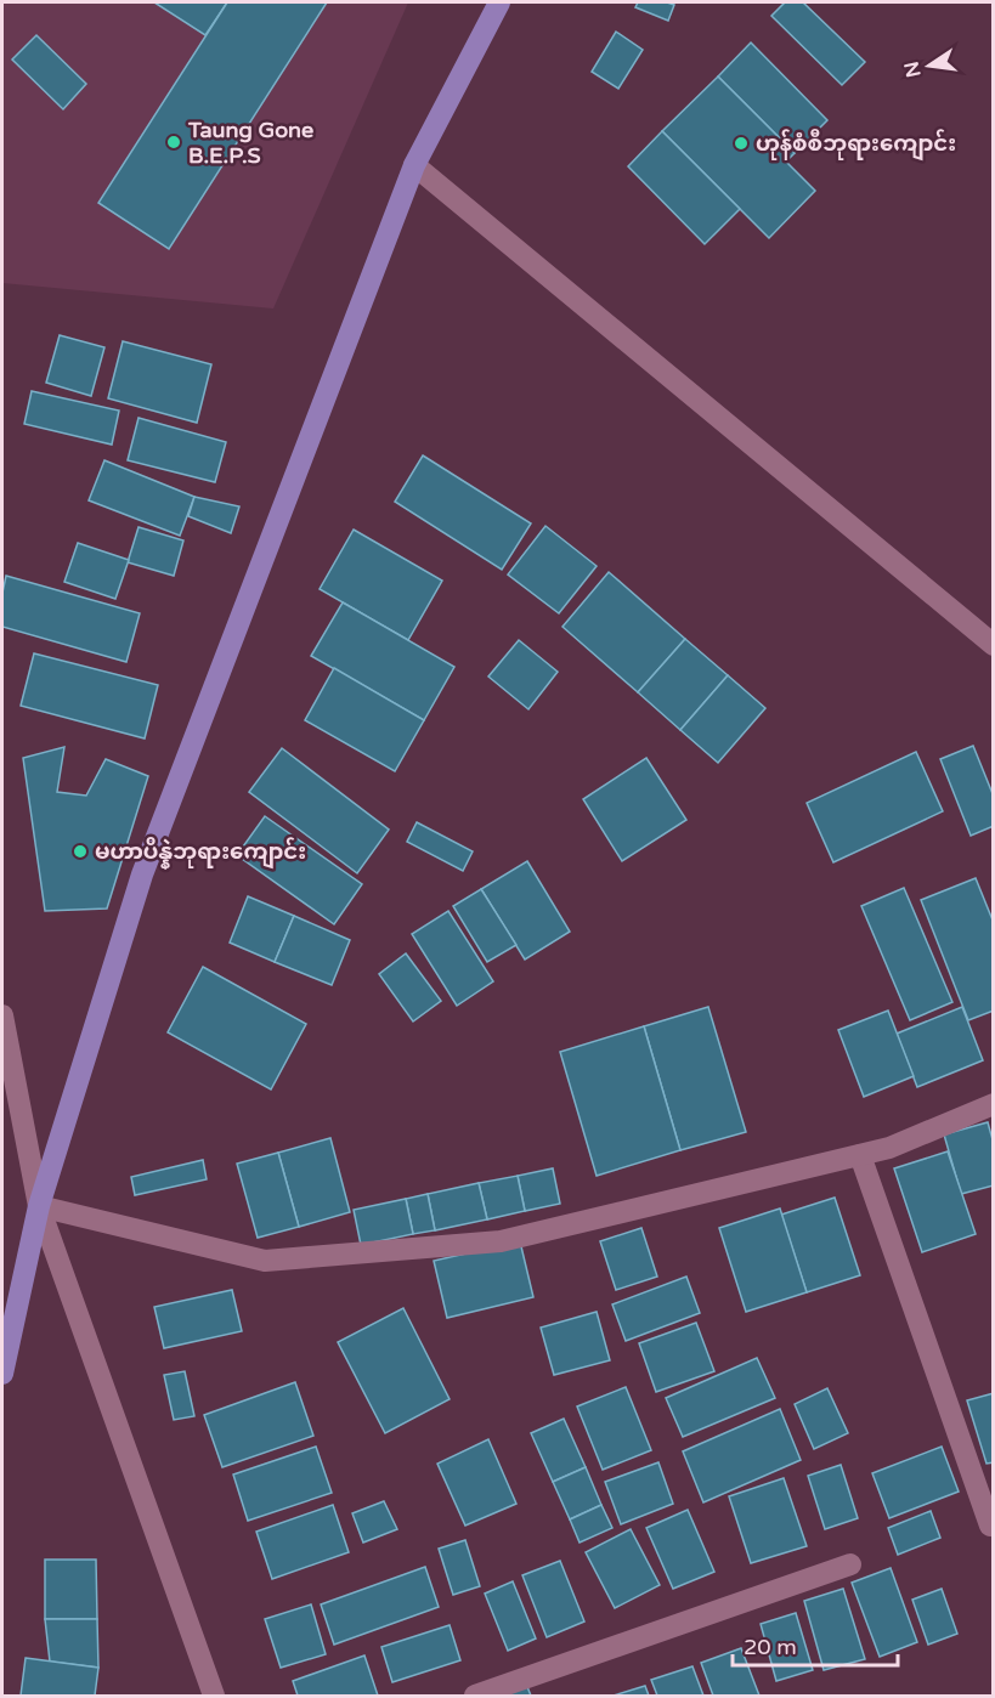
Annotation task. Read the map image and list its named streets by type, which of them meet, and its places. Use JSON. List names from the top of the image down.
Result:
{
  "places": ["Taung Gone B.E.P.S", "ဟုန်စံစီဘုရားကျောင်း", "မဟာပိန္နဲဘုရားကျောင်း"],
  "scale_bar": "20 m",
  "north": "left"
}
